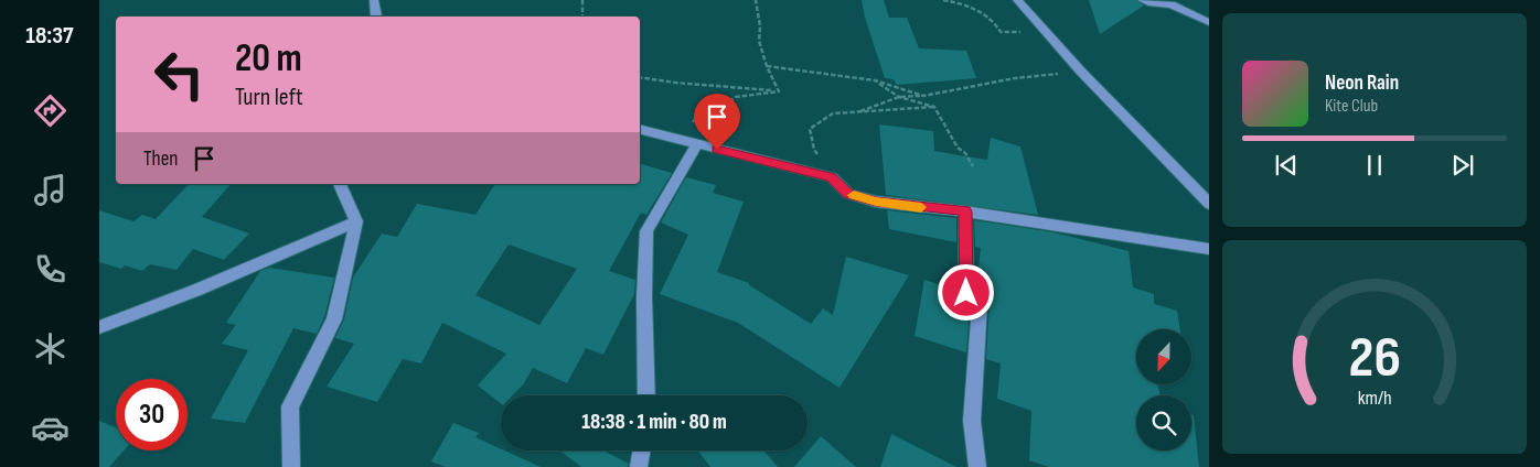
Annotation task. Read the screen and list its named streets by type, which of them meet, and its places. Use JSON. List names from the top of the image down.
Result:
{
  "north": "bottom",
  "page": {
    "tabs": "18:37",
    "turn": ["20 m", "Turn left"],
    "song": ["Neon Rain", "Kite Club"],
    "then": "Then",
    "limit": "30",
    "trip": "18:38 · 1 min · 80 m",
    "gauge": ["26", "km/h"]
  }
}
